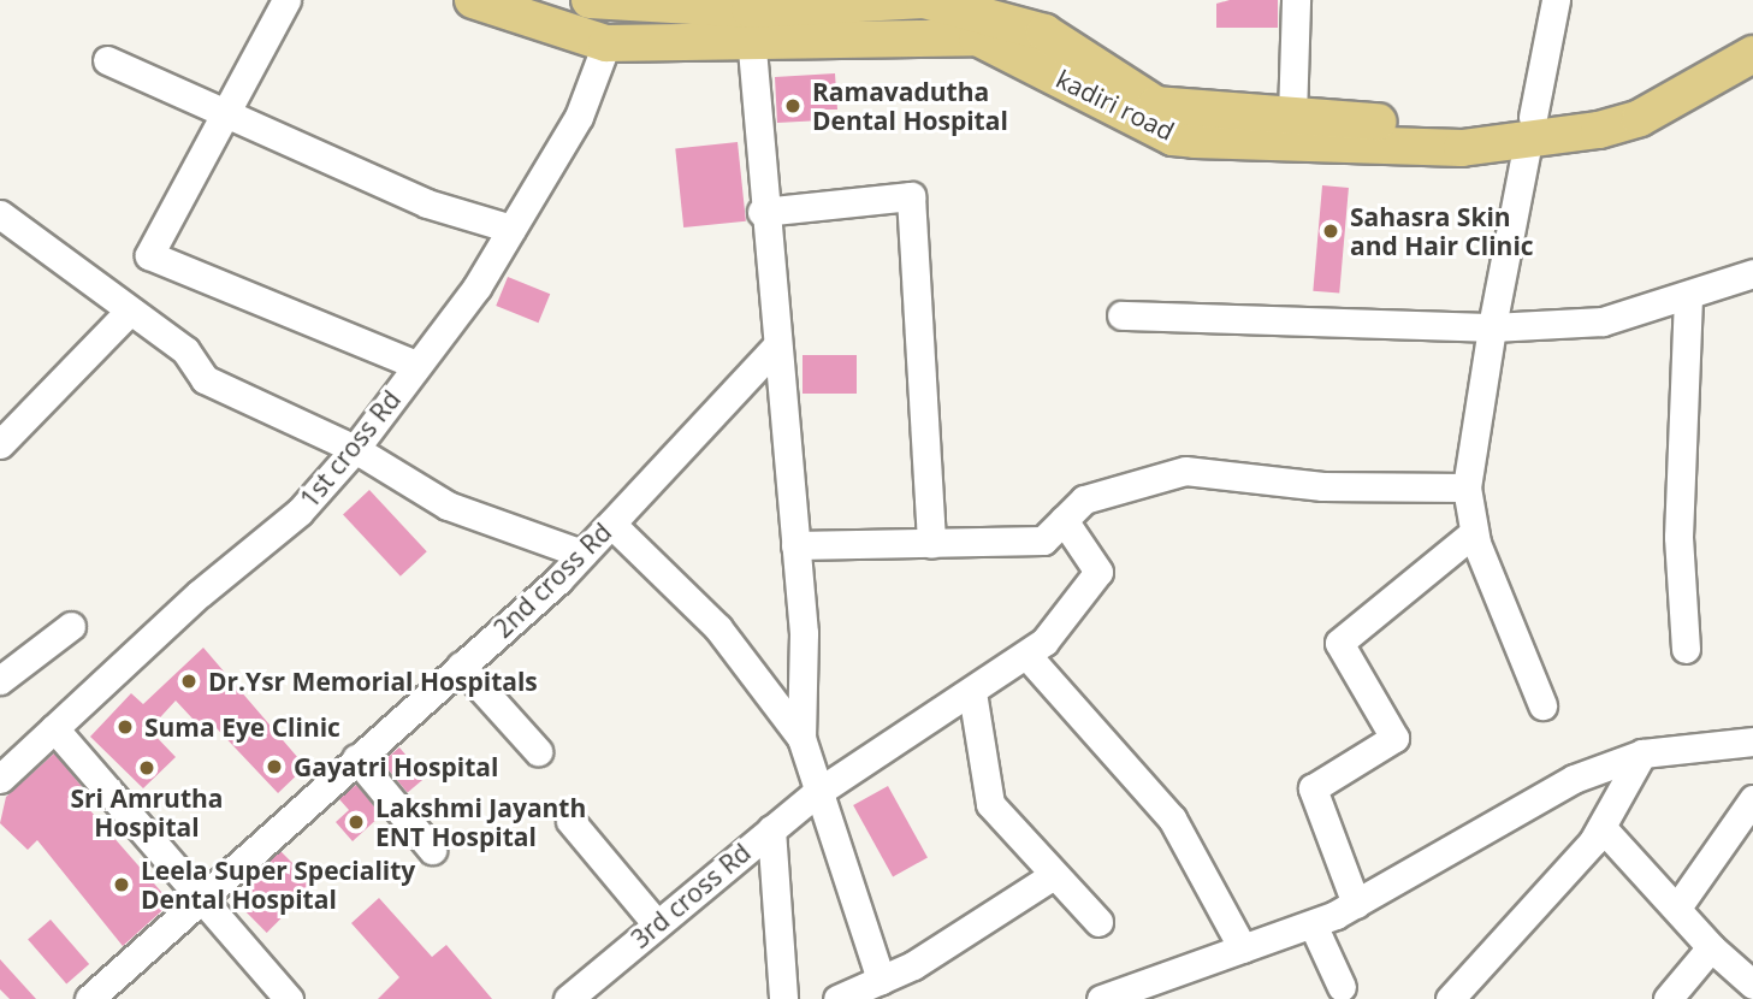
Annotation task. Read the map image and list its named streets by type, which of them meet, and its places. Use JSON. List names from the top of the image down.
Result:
{
  "streets": {
    "main road": ["kadiri road"],
    "street": ["1st cross Rd", "2nd cross Rd", "3rd cross Rd"]
  },
  "crossings": [
    ["kadiri road", "1st cross Rd"]
  ],
  "places": [
    "Ramavadutha Dental Hospital",
    "Sahasra Skin and Hair Clinic",
    "Dr.Ysr Memorial Hospitals",
    "Suma Eye Clinic",
    "Gayatri Hospital",
    "Sri Amrutha Hospital",
    "Lakshmi Jayanth ENT Hospital",
    "Leela Super Speciality Dental Hospital"
  ]
}
